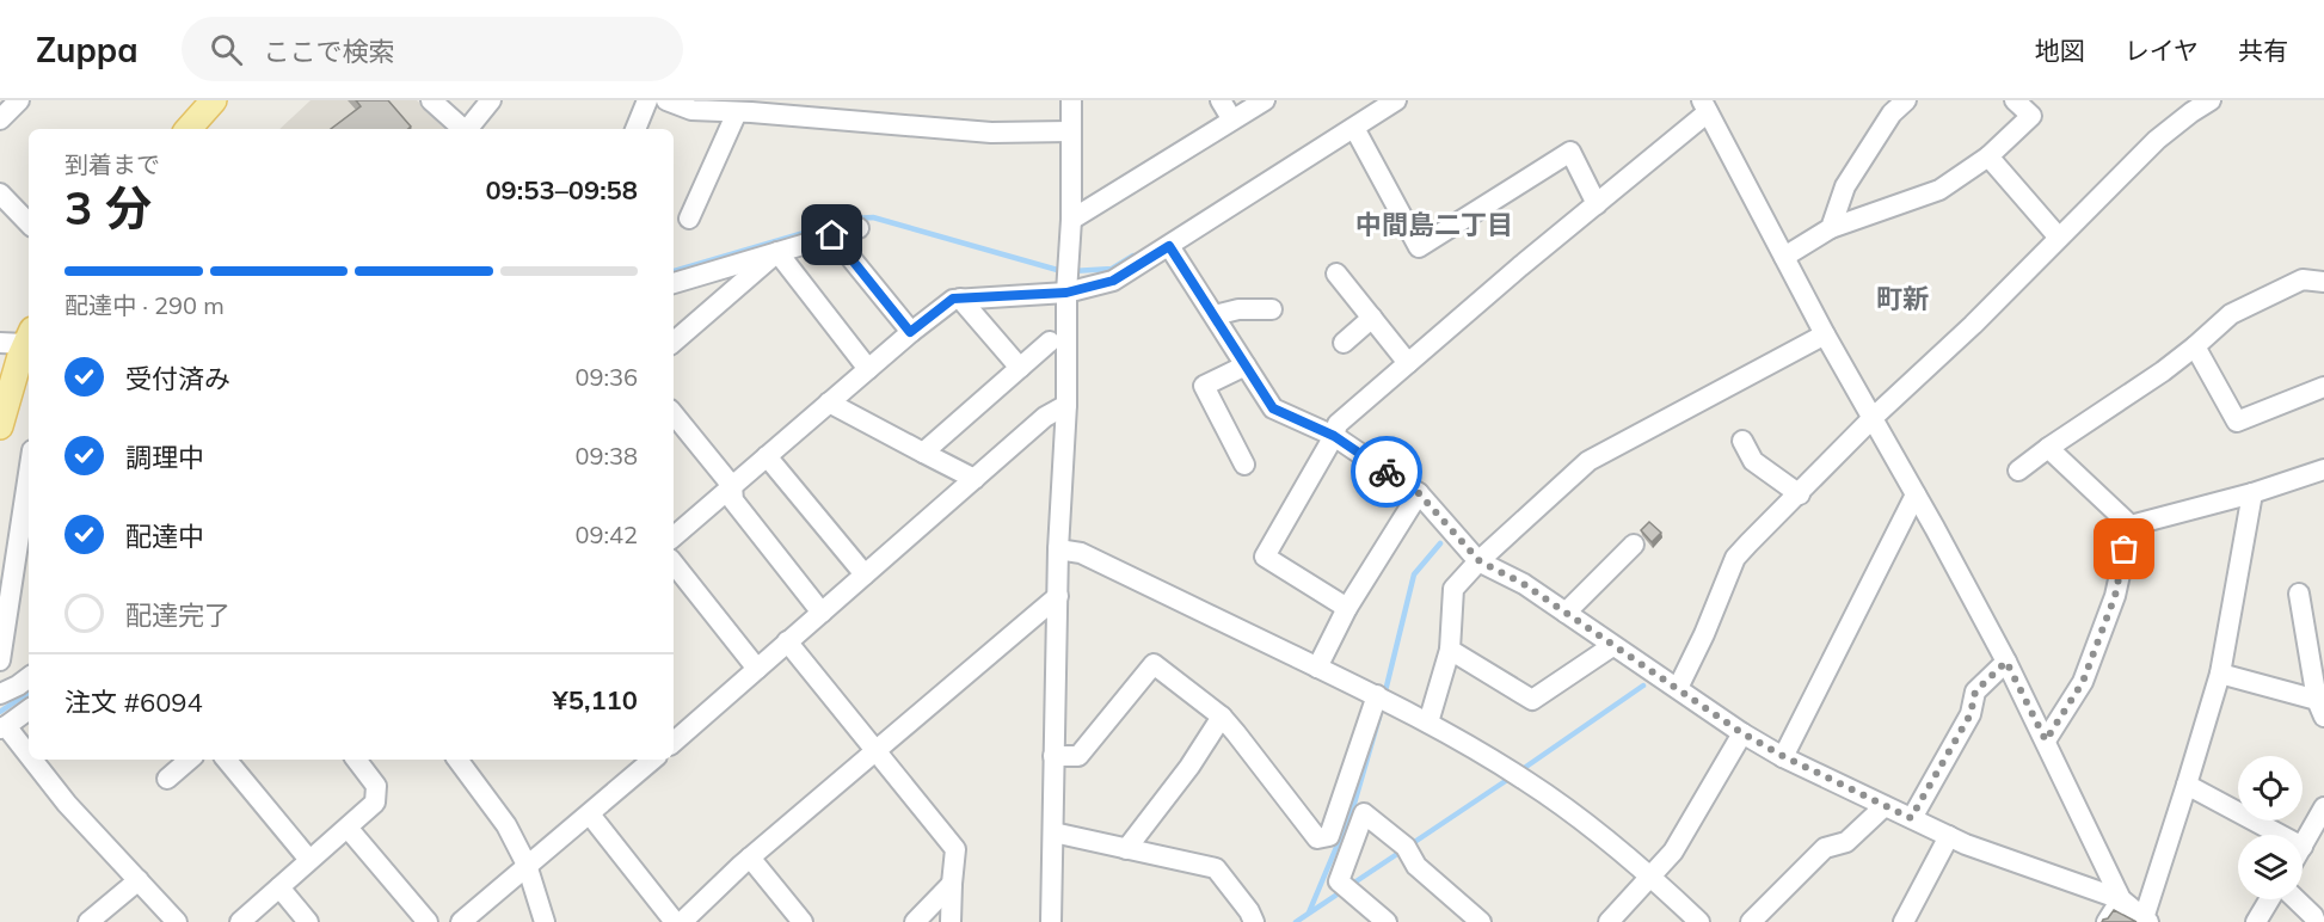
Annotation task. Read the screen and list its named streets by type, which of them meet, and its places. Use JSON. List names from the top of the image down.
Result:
{
  "districts": ["中間島二丁目", "町新"],
  "page": {
    "header": "Zuppa",
    "search": "ここで検索",
    "nav": ["地図", "レイヤ", "共有"],
    "heading": ["3 分", "到着まで", "09:53–09:58"],
    "panel": ["注文 #6094", "¥5,110"],
    "bar": "配達中 · 290 m",
    "list": [
      ["受付済み", "09:36"],
      ["調理中", "09:38"],
      ["配達中", "09:42"],
      "配達完了"
    ]
  }
}
